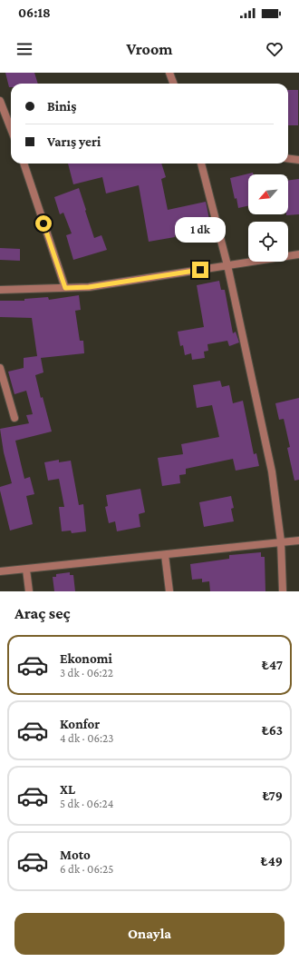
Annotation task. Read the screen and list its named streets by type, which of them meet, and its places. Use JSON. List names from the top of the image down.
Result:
{
  "north": "bottom left",
  "page": {
    "status": "06:18",
    "header": "Vroom",
    "banner": ["Biniş", "Varış yeri"],
    "bubble": "1 dk",
    "heading": "Araç seç",
    "list": [
      {
        "name": "Ekonomi",
        "note": "3 dk · 06:22",
        "value": "₺47"
      },
      {
        "name": "Konfor",
        "note": "4 dk · 06:23",
        "value": "₺63"
      },
      {
        "name": "XL",
        "note": "5 dk · 06:24",
        "value": "₺79"
      },
      {
        "name": "Moto",
        "note": "6 dk · 06:25",
        "value": "₺49"
      }
    ],
    "buttons": "Onayla"
  }
}
